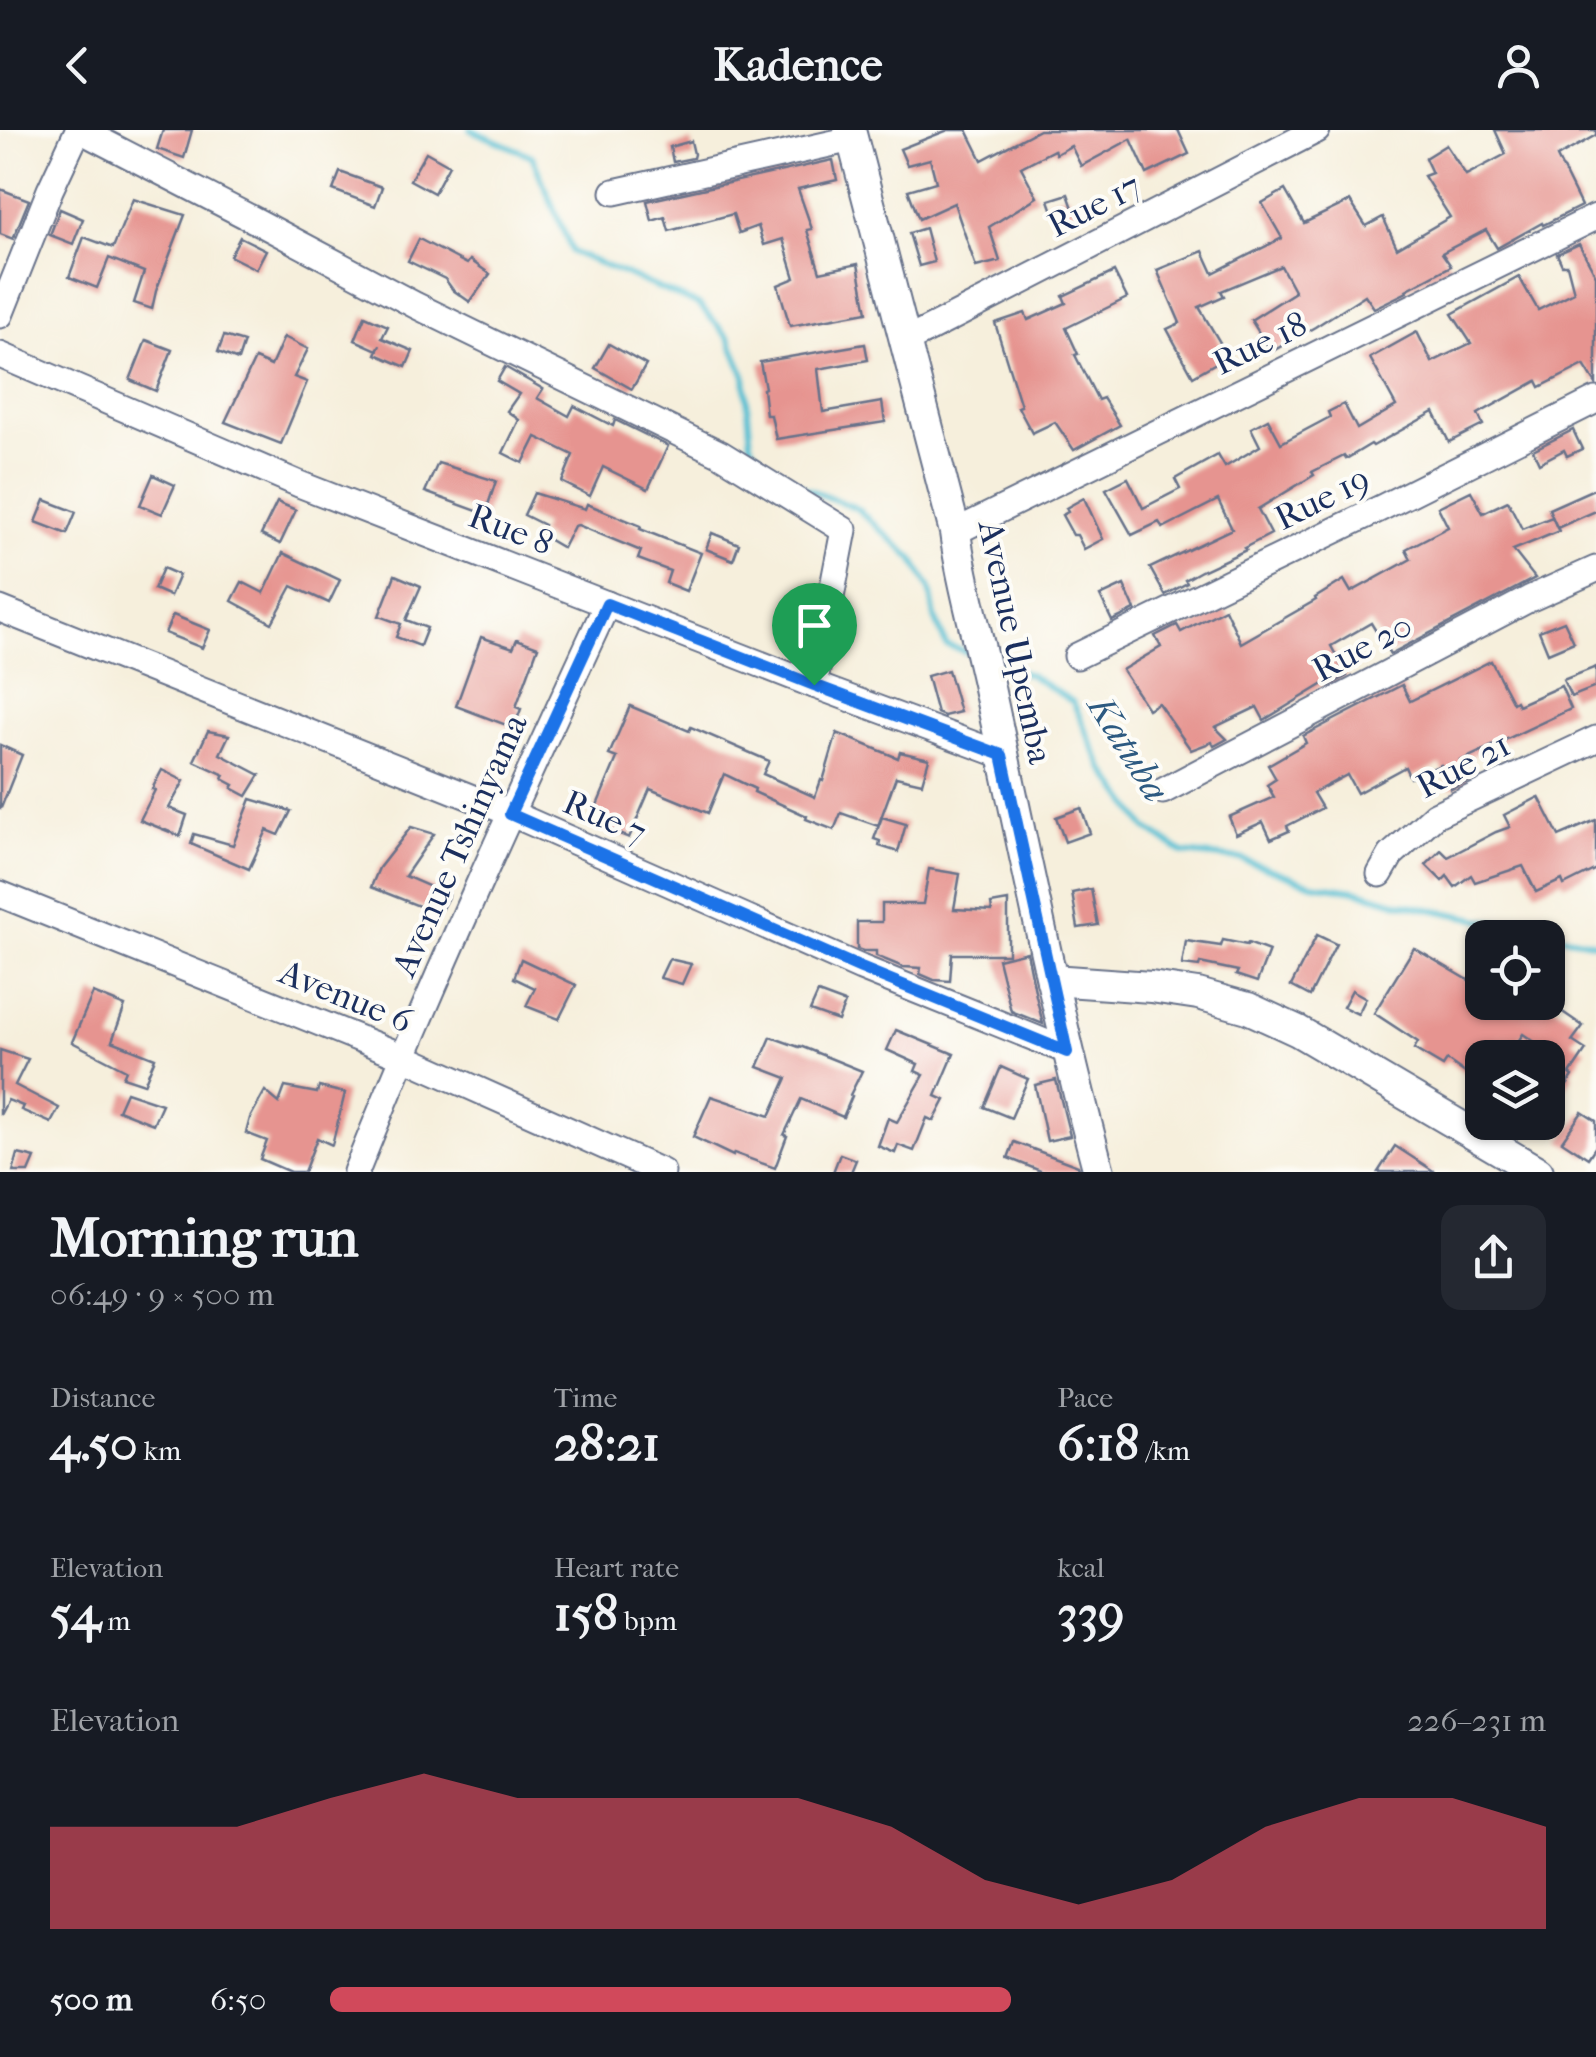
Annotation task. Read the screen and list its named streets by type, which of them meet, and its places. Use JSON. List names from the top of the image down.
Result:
{
  "streets": {
    "street": [
      "Rue 17",
      "Rue 18",
      "Rue 19",
      "Rue 8",
      "Avenue Upemba",
      "Rue 20",
      "Rue 21",
      "Rue 7",
      "Avenue Tshinyama",
      "Avenue 6"
    ]
  },
  "crossings": [
    ["Rue 17", "Avenue Upemba"],
    ["Rue 18", "Avenue Upemba"],
    ["Rue 8", "Avenue Upemba"],
    ["Rue 8", "Avenue Tshinyama"],
    ["Avenue Upemba", "Rue 7"],
    ["Rue 7", "Avenue Tshinyama"],
    ["Avenue Tshinyama", "Avenue 6"]
  ],
  "water": ["Katuba"],
  "page": {
    "header": "Kadence",
    "heading": ["Morning run", "06:49 · 9 × 500 m"],
    "stats": [
      ["Distance", "4.50 km"],
      ["Time", "28:21"],
      ["Pace", "6:18 /km"],
      ["Elevation", "54 m"],
      ["Heart rate", "158 bpm"],
      ["kcal", "339"]
    ],
    "chart": ["Elevation", "226–231 m"],
    "list": [
      {
        "name": "500 m",
        "note": "6:50"
      }
    ]
  }
}
